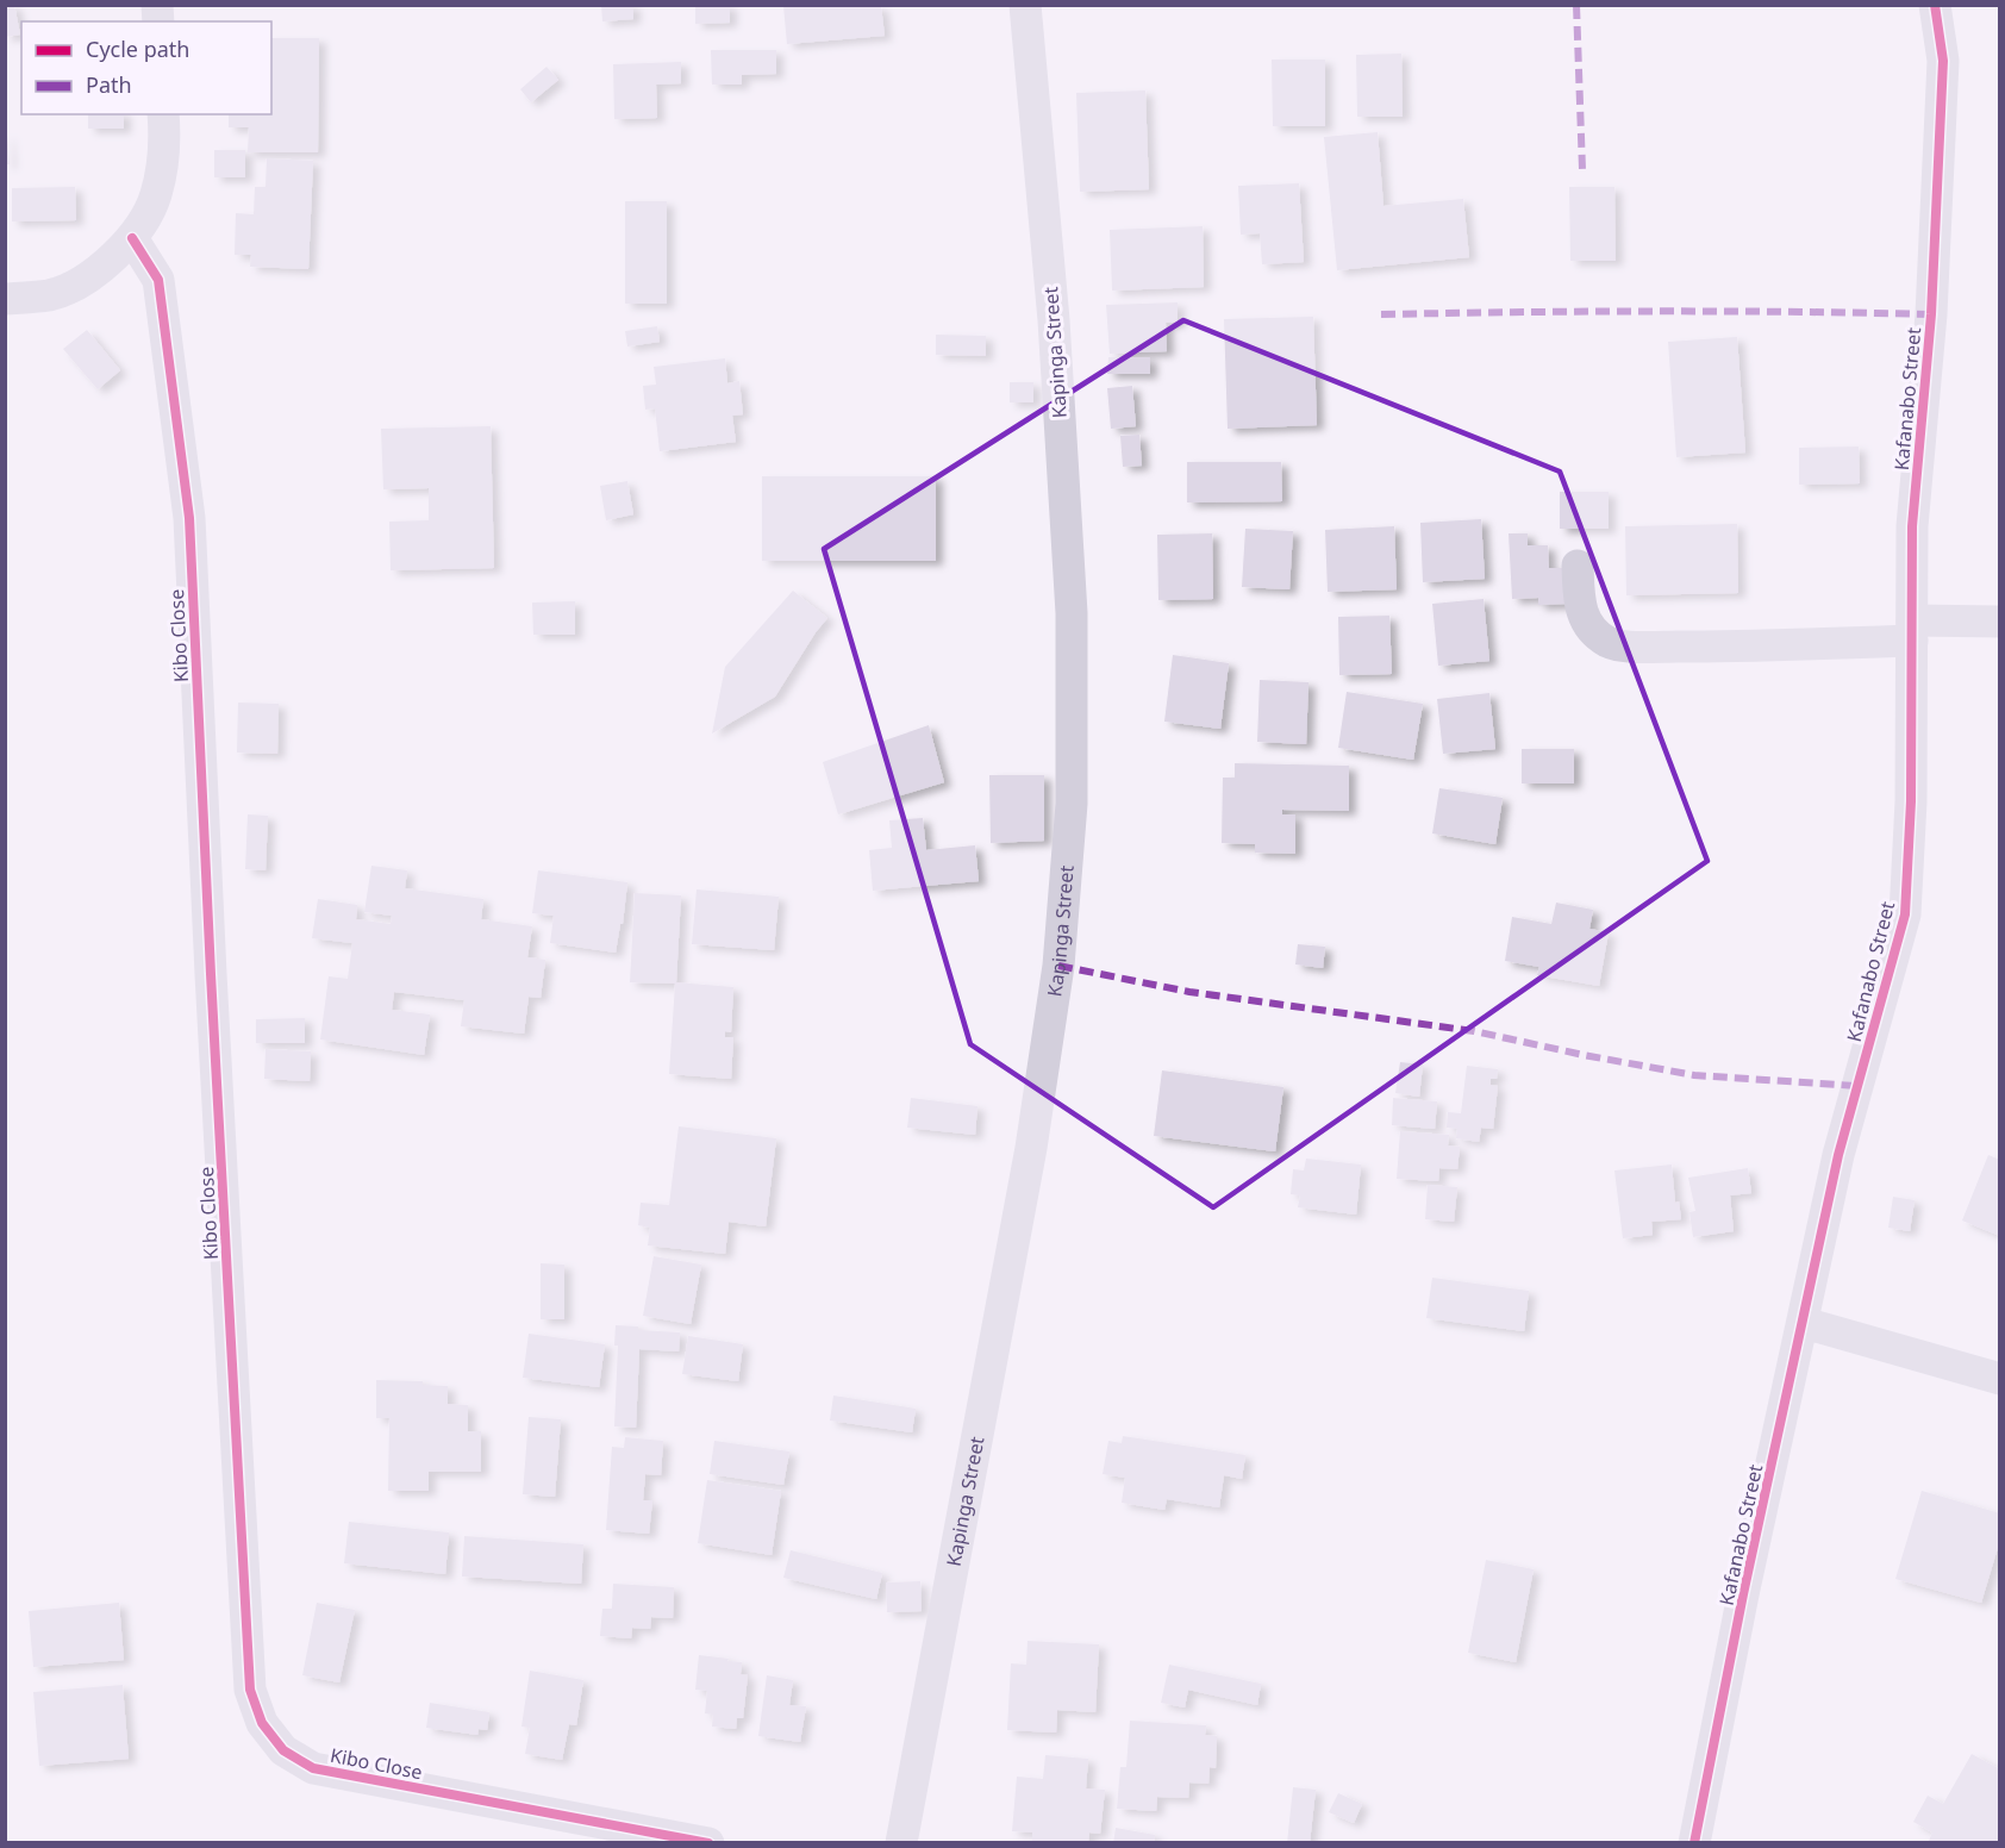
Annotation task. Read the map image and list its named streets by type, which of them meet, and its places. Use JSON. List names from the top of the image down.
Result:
{
  "streets": {
    "street": ["Kapinga Street", "Kafanabo Street", "Kibo Close"]
  },
  "legend": ["Cycle path", "Path"]
}
